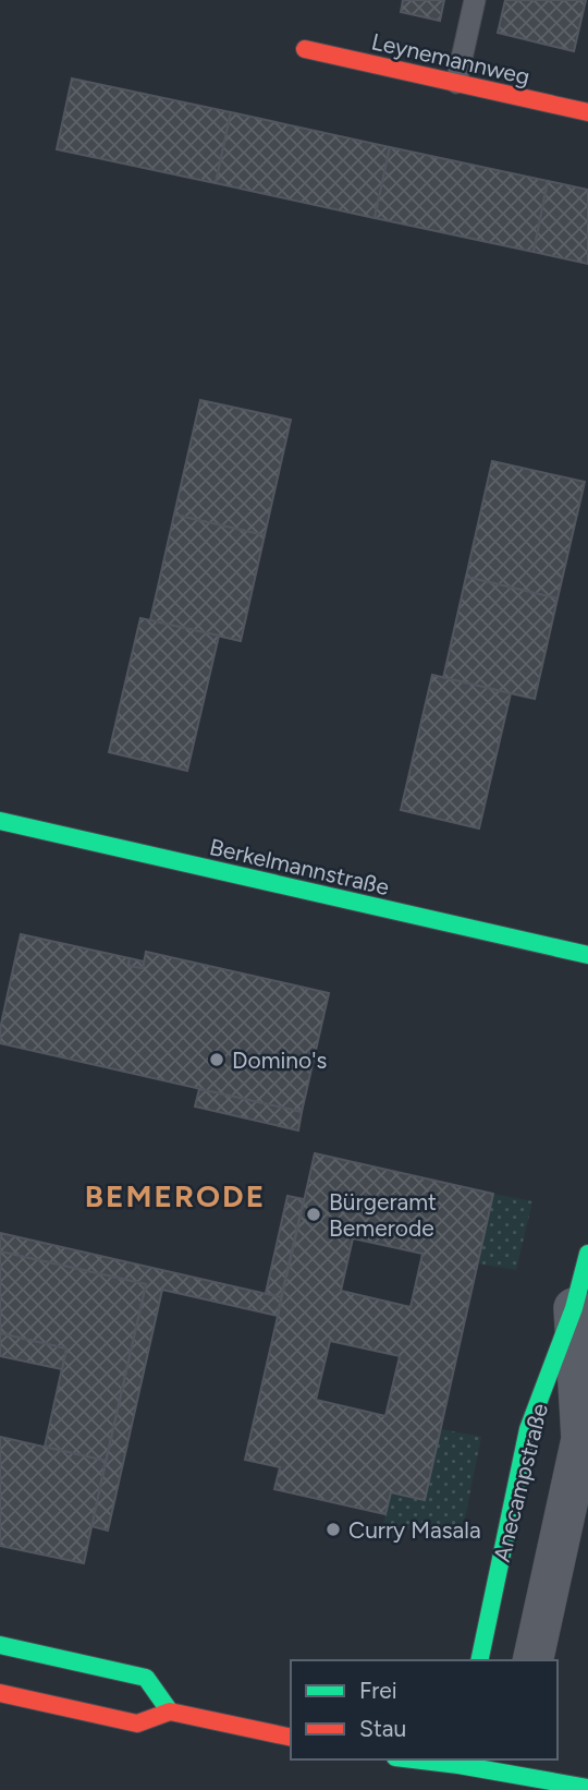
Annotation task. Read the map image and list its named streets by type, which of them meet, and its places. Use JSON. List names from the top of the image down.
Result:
{
  "streets": {
    "street": ["Leynemannweg", "Berkelmannstraße", "Anecampstraße"]
  },
  "districts": ["BEMERODE"],
  "places": ["Domino's", "Bürgeramt Bemerode", "Curry Masala"],
  "legend": ["Frei", "Stau"]
}
